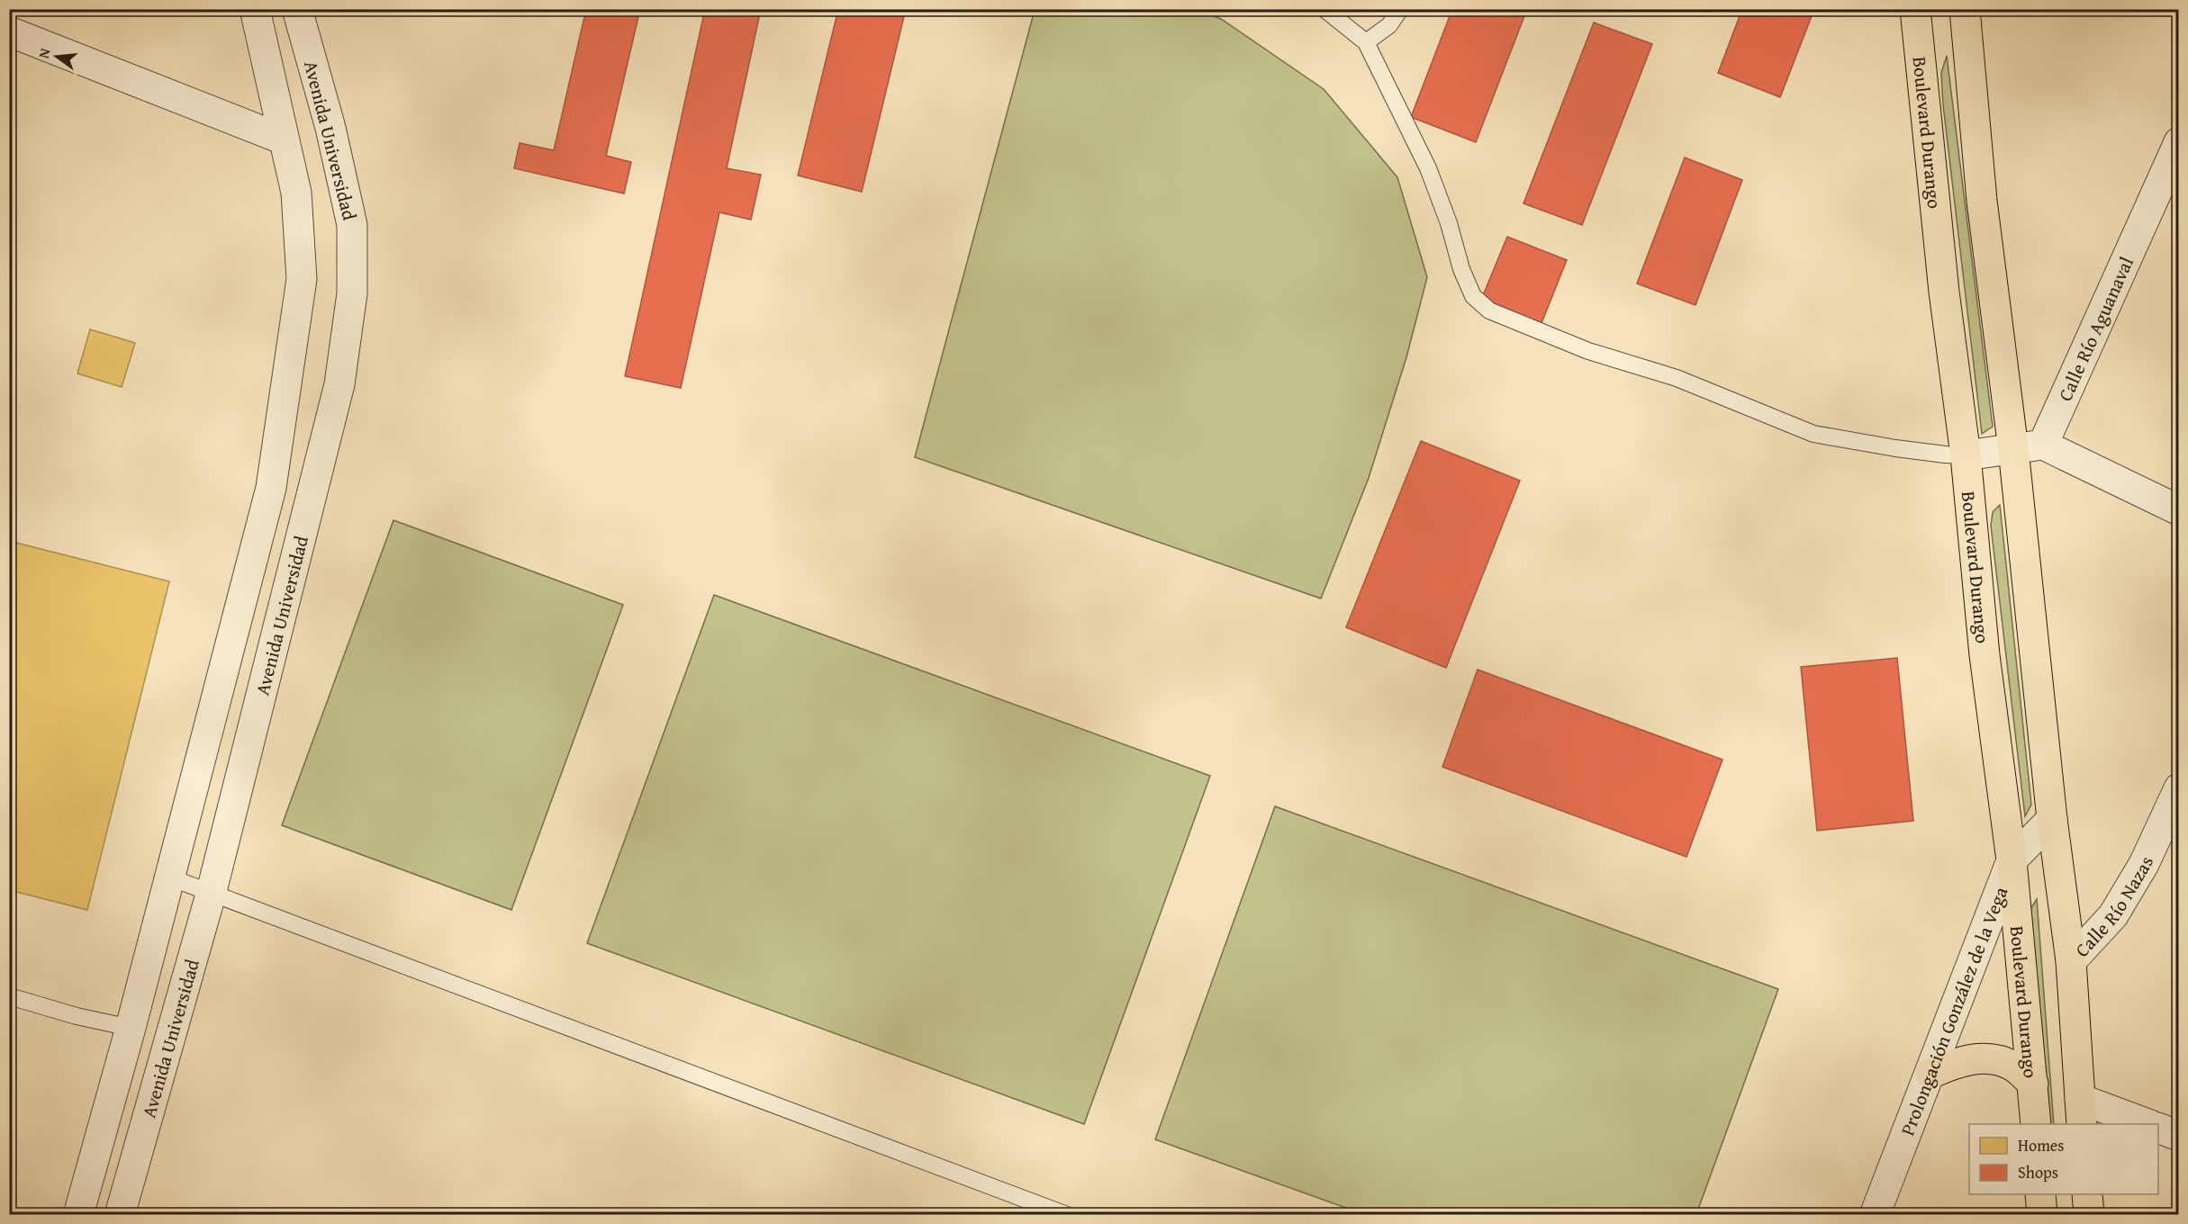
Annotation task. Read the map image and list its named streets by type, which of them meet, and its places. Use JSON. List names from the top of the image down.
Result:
{
  "streets": {
    "main road": ["Boulevard Durango"],
    "street": [
      "Avenida Universidad",
      "Calle Río Aguanaval",
      "Calle Río Nazas",
      "Prolongación González de la Vega"
    ]
  },
  "crossings": [
    ["Boulevard Durango", "Prolongación González de la Vega"]
  ],
  "legend": ["Homes", "Shops"],
  "north": "left"
}
